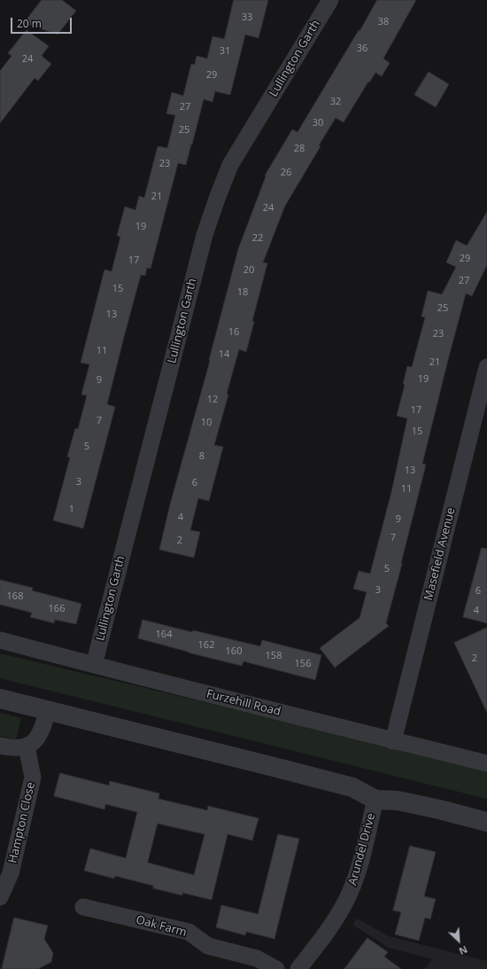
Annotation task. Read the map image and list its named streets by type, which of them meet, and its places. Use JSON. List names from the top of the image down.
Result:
{
  "streets": {
    "street": [
      "Lullington Garth",
      "Masefield Avenue",
      "Furzehill Road",
      "Hampton Close",
      "Arundel Drive",
      "Oak Farm"
    ]
  },
  "crossings": [
    ["Lullington Garth", "Furzehill Road"],
    ["Masefield Avenue", "Furzehill Road"]
  ],
  "house_numbers": [
    "33",
    "38",
    "36",
    "31",
    "24",
    "29",
    "32",
    "27",
    "30",
    "25",
    "28",
    "23",
    "26",
    "21",
    "24",
    "19",
    "22",
    "29",
    "17",
    "20",
    "27",
    "15",
    "18",
    "25",
    "13",
    "16",
    "23",
    "11",
    "14",
    "21",
    "19",
    "9",
    "12",
    "17",
    "7",
    "10",
    "15",
    "5",
    "8",
    "13",
    "3",
    "6",
    "11",
    "1",
    "4",
    "9",
    "7",
    "2",
    "5",
    "3",
    "6",
    "168",
    "166",
    "4",
    "164",
    "162",
    "160",
    "158",
    "2",
    "156"
  ],
  "scale_bar": "20 m",
  "north": "bottom right"
}
